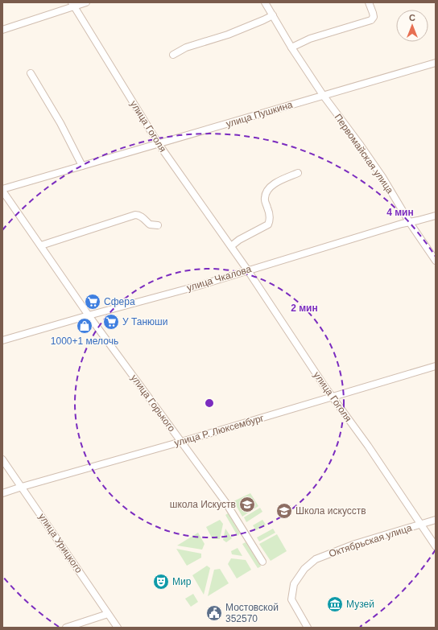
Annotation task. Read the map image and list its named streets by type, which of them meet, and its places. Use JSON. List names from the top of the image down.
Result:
{
  "streets": {
    "street": [
      "улица Пушкина",
      "улица Гоголя",
      "Первомайская улица",
      "улица Чкалова",
      "улица Горького",
      "улица Р. Люксембург",
      "Октябрьская улица",
      "улица Урицкого"
    ]
  },
  "crossings": [
    ["улица Пушкина", "улица Гоголя"],
    ["улица Пушкина", "Первомайская улица"],
    ["улица Пушкина", "улица Горького"],
    ["улица Гоголя", "улица Чкалова"],
    ["улица Гоголя", "улица Р. Люксембург"],
    ["улица Гоголя", "Октябрьская улица"],
    ["Первомайская улица", "улица Чкалова"],
    ["улица Чкалова", "улица Горького"],
    ["улица Горького", "улица Р. Люксембург"],
    ["улица Р. Люксембург", "улица Урицкого"]
  ],
  "places": {
    "supermarket": ["Сфера", "У Танюши"],
    "shop": ["1000+1 мелочь"],
    "school or university": ["школа Искуств", "Школа искусств"],
    "theatre": ["Мир"],
    "museum": ["Музей"],
    "public building": ["Мостовской 352570"]
  },
  "north": "top",
  "rings": ["4 мин", "2 мин"]
}
